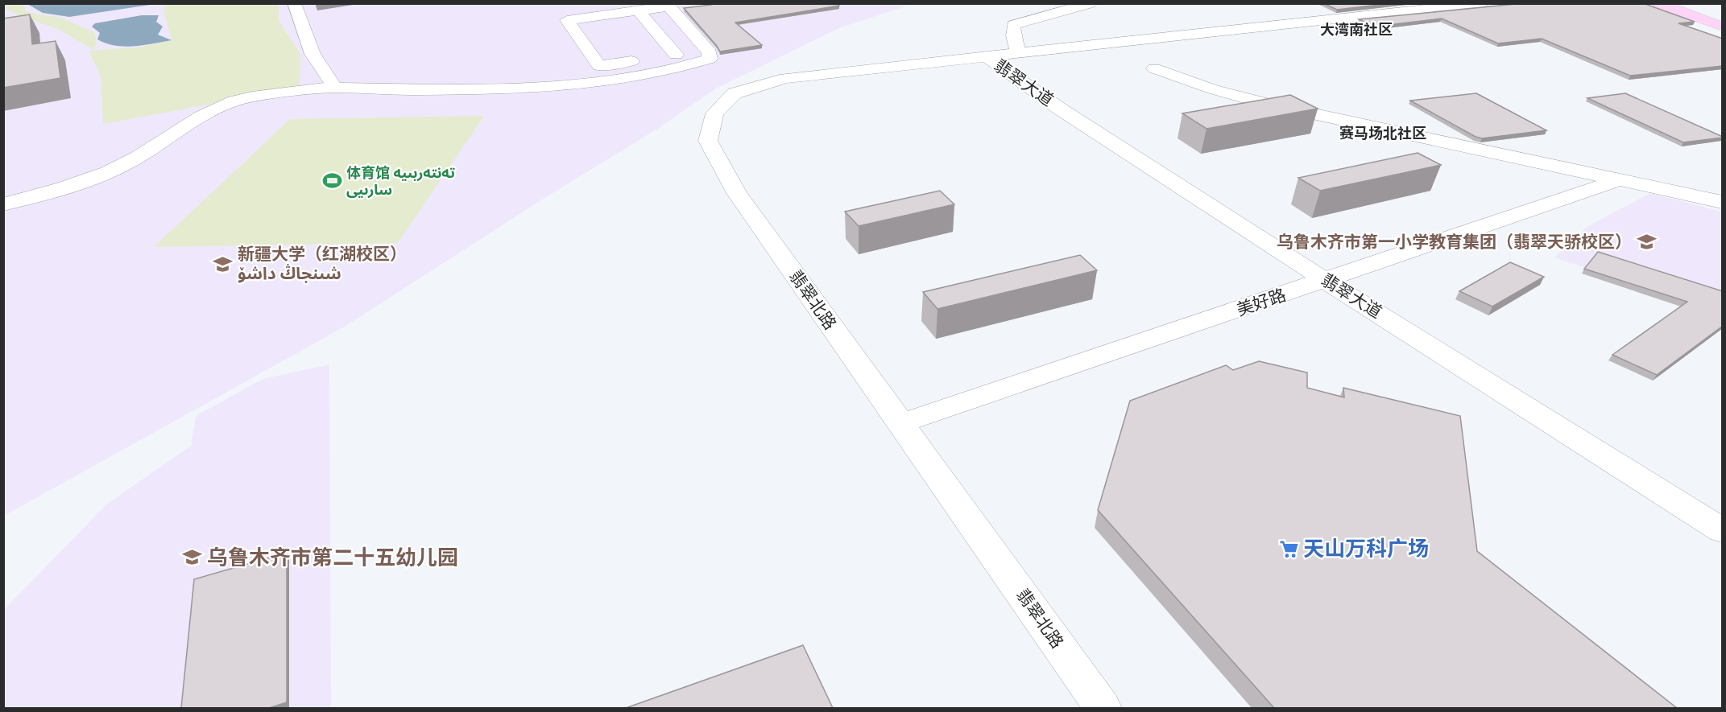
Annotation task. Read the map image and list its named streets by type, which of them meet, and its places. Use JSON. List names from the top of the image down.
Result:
{
  "streets": {
    "street": ["翡翠大道", "翡翠北路", "美好路"]
  },
  "crossings": [
    ["翡翠大道", "翡翠北路"],
    ["翡翠大道", "美好路"],
    ["翡翠北路", "美好路"]
  ],
  "districts": ["大湾南社区", "赛马场北社区"],
  "places": {
    "sports": ["体育馆 تەنتەربىيە سارىيى"],
    "school or university": ["乌鲁木齐市第一小学教育集团（翡翠天骄校区）", "新疆大学（红湖校区） شىنجاڭ داشۆ", "乌鲁木齐市第二十五幼儿园"],
    "supermarket": ["天山万科广场"]
  }
}
